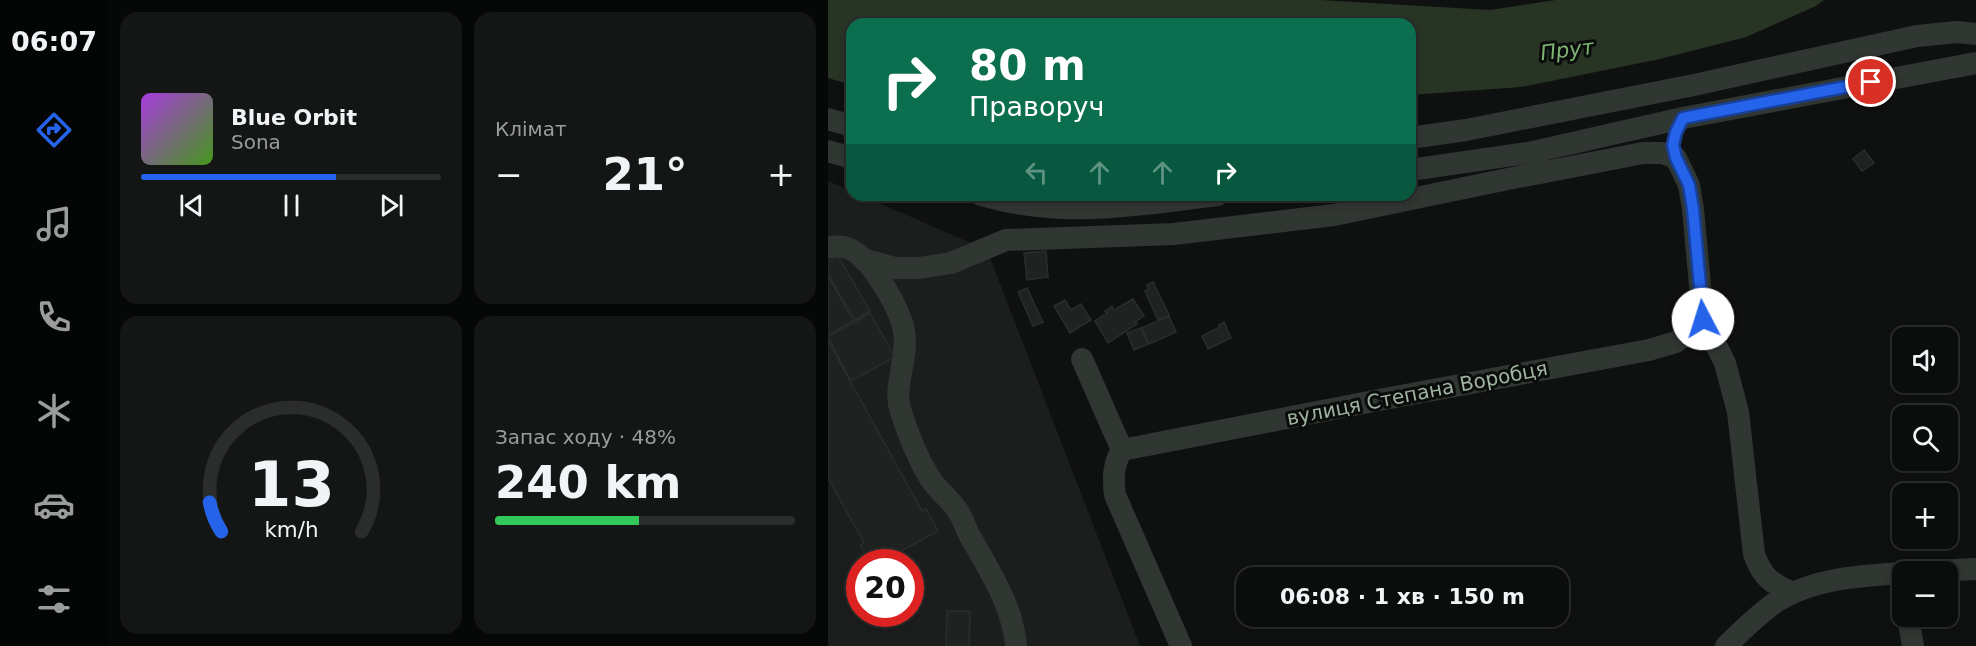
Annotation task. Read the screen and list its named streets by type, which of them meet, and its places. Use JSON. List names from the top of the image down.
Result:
{
  "streets": {
    "street": ["вулиця Степана Воробця"]
  },
  "water": ["Прут"],
  "page": {
    "tabs": "06:07",
    "tile": [
      "Клімат",
      ["Запас ходу · 48%", "240 km"]
    ],
    "turn": ["80 m", "Праворуч"],
    "song": ["Blue Orbit", "Sona"],
    "heat": ["−", "21°", "+"],
    "map_buttons": ["+", "−"],
    "limit": "20",
    "trip": "06:08 · 1 хв · 150 m",
    "gauge": ["13", "km/h"]
  }
}
